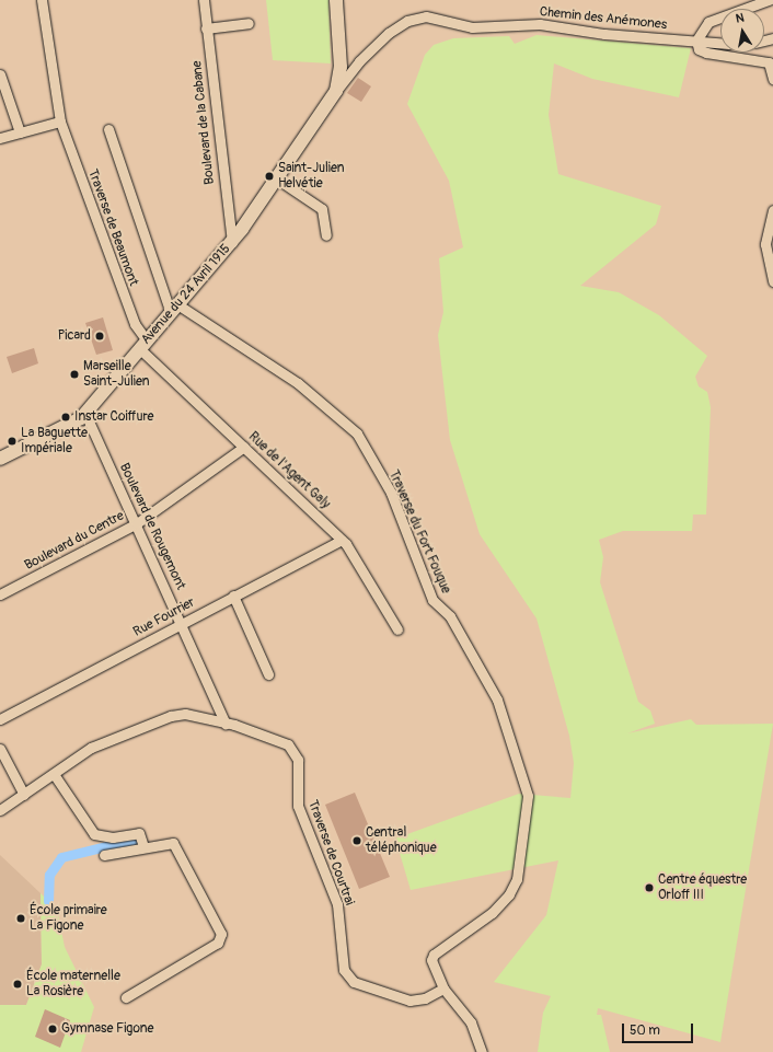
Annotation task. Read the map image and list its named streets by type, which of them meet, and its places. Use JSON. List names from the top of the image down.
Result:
{
  "streets": {
    "main road": ["Avenue du 24 Avril 1915"],
    "street": [
      "Chemin des Anémones",
      "Boulevard de la Cabane",
      "Traverse de Beaumont",
      "Rue de l'Agent Galy",
      "Boulevard de Rougemont",
      "Traverse du Fort Fouque",
      "Boulevard du Centre",
      "Rue Fourrier",
      "Traverse de Courtrai"
    ]
  },
  "crossings": [
    ["Chemin des Anémones", "Avenue du 24 Avril 1915"],
    ["Boulevard de la Cabane", "Avenue du 24 Avril 1915"],
    ["Traverse de Beaumont", "Avenue du 24 Avril 1915"],
    ["Traverse de Beaumont", "Rue de l'Agent Galy"],
    ["Avenue du 24 Avril 1915", "Rue de l'Agent Galy"],
    ["Avenue du 24 Avril 1915", "Boulevard de Rougemont"],
    ["Avenue du 24 Avril 1915", "Traverse du Fort Fouque"],
    ["Rue de l'Agent Galy", "Boulevard du Centre"],
    ["Rue de l'Agent Galy", "Rue Fourrier"],
    ["Boulevard de Rougemont", "Boulevard du Centre"],
    ["Boulevard de Rougemont", "Rue Fourrier"],
    ["Boulevard de Rougemont", "Traverse de Courtrai"],
    ["Traverse du Fort Fouque", "Traverse de Courtrai"]
  ],
  "places": [
    "Saint-Julien Helvétie",
    "Picard",
    "Marseille Saint-Julien",
    "Instar Coiffure",
    "La Baguette Impériale",
    "Central téléphonique",
    "Centre équestre Orloff III",
    "École primaire La Figone",
    "École maternelle La Rosière",
    "Gymnase Figone"
  ],
  "scale_bar": "50 m",
  "north": "top"
}
